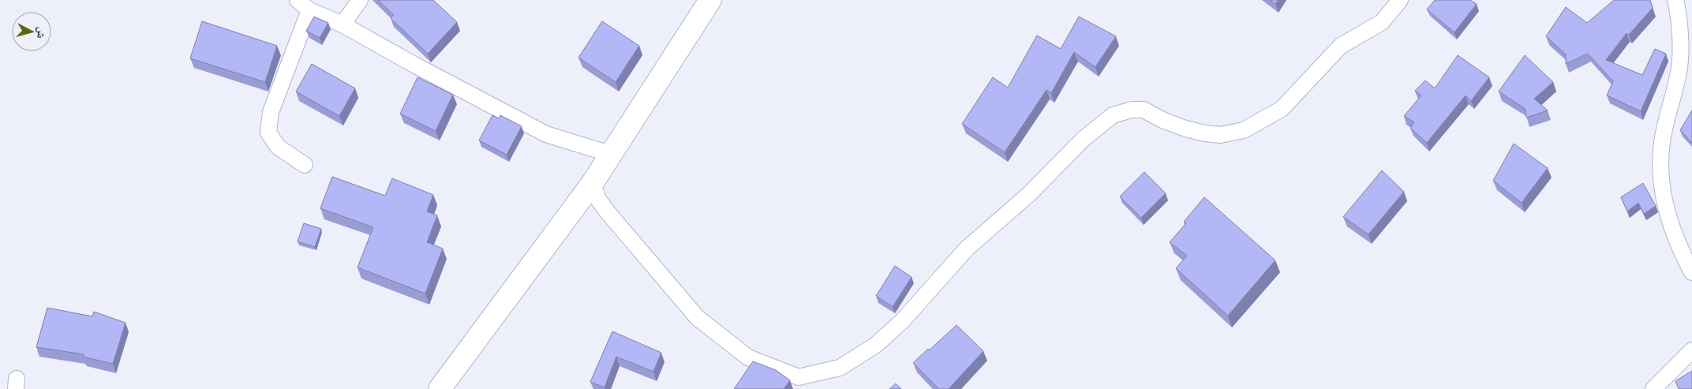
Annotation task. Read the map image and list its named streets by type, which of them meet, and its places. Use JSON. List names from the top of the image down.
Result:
{
  "north": "right"
}
